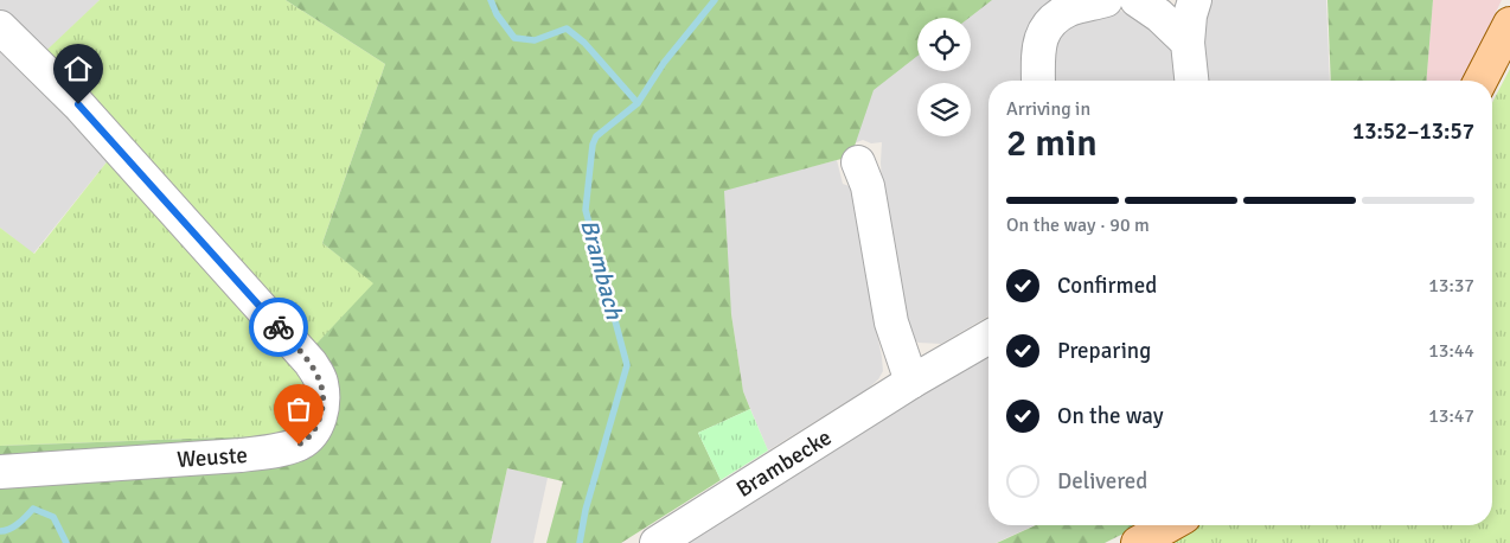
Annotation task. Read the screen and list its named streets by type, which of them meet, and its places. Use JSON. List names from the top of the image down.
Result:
{
  "streets": {
    "street": ["Weuste", "Brambecke"]
  },
  "water": ["Brambach"],
  "page": {
    "heading": ["2 min", "Arriving in", "13:52–13:57"],
    "bar": "On the way · 90 m",
    "list": [
      ["Confirmed", "13:37"],
      ["Preparing", "13:44"],
      ["On the way", "13:47"],
      "Delivered"
    ]
  }
}
